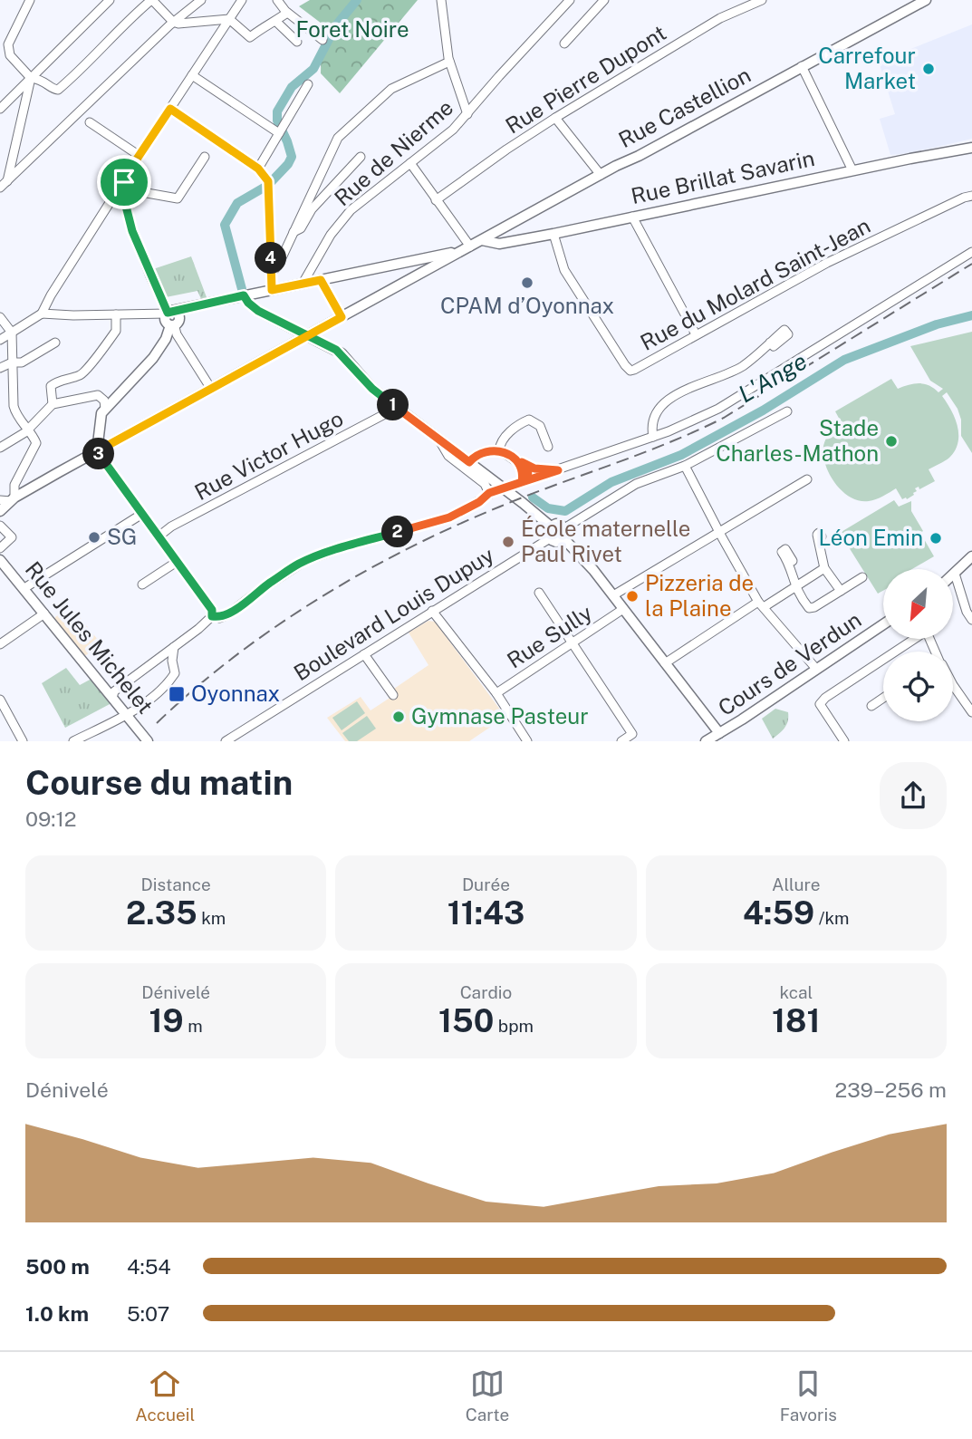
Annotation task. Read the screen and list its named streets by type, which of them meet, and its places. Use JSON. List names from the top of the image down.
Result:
{
  "streets": {
    "main road": [
      "Rue Castellion",
      "Rue Brillat Savarin",
      "Rue Jules Michelet",
      "Cours de Verdun"
    ],
    "street": [
      "Rue Pierre Dupont",
      "Rue de Nierme",
      "Rue du Molard Saint-Jean",
      "Rue Victor Hugo",
      "Boulevard Louis Dupuy",
      "Rue Sully"
    ]
  },
  "crossings": [
    ["Rue Castellion", "Rue Brillat Savarin"],
    ["Rue Brillat Savarin", "Rue du Molard Saint-Jean"]
  ],
  "water": ["L'Ange"],
  "parks": ["Foret Noire"],
  "places": {
    "other": [
      "Carrefour Market",
      "CPAM d’Oyonnax",
      "Stade Charles-Mathon",
      "SG",
      "Léon Emin",
      "École maternelle Paul Rivet",
      "Pizzeria de la Plaine",
      "Gymnase Pasteur"
    ],
    "transit": ["Oyonnax"]
  },
  "north": "bottom left",
  "page": {
    "pins": [
      "4",
      "1",
      "3",
      "2"
    ],
    "heading": ["Course du matin", "09:12"],
    "stats": [
      ["Distance", "2.35 km"],
      ["Durée", "11:43"],
      ["Allure", "4:59 /km"],
      ["Dénivelé", "19 m"],
      ["Cardio", "150 bpm"],
      ["kcal", "181"]
    ],
    "chart": ["Dénivelé", "239–256 m"],
    "list": [
      {
        "name": "500 m",
        "note": "4:54"
      },
      {
        "name": "1.0 km",
        "note": "5:07"
      }
    ],
    "tabs": ["Accueil", "Carte", "Favoris"]
  }
}
